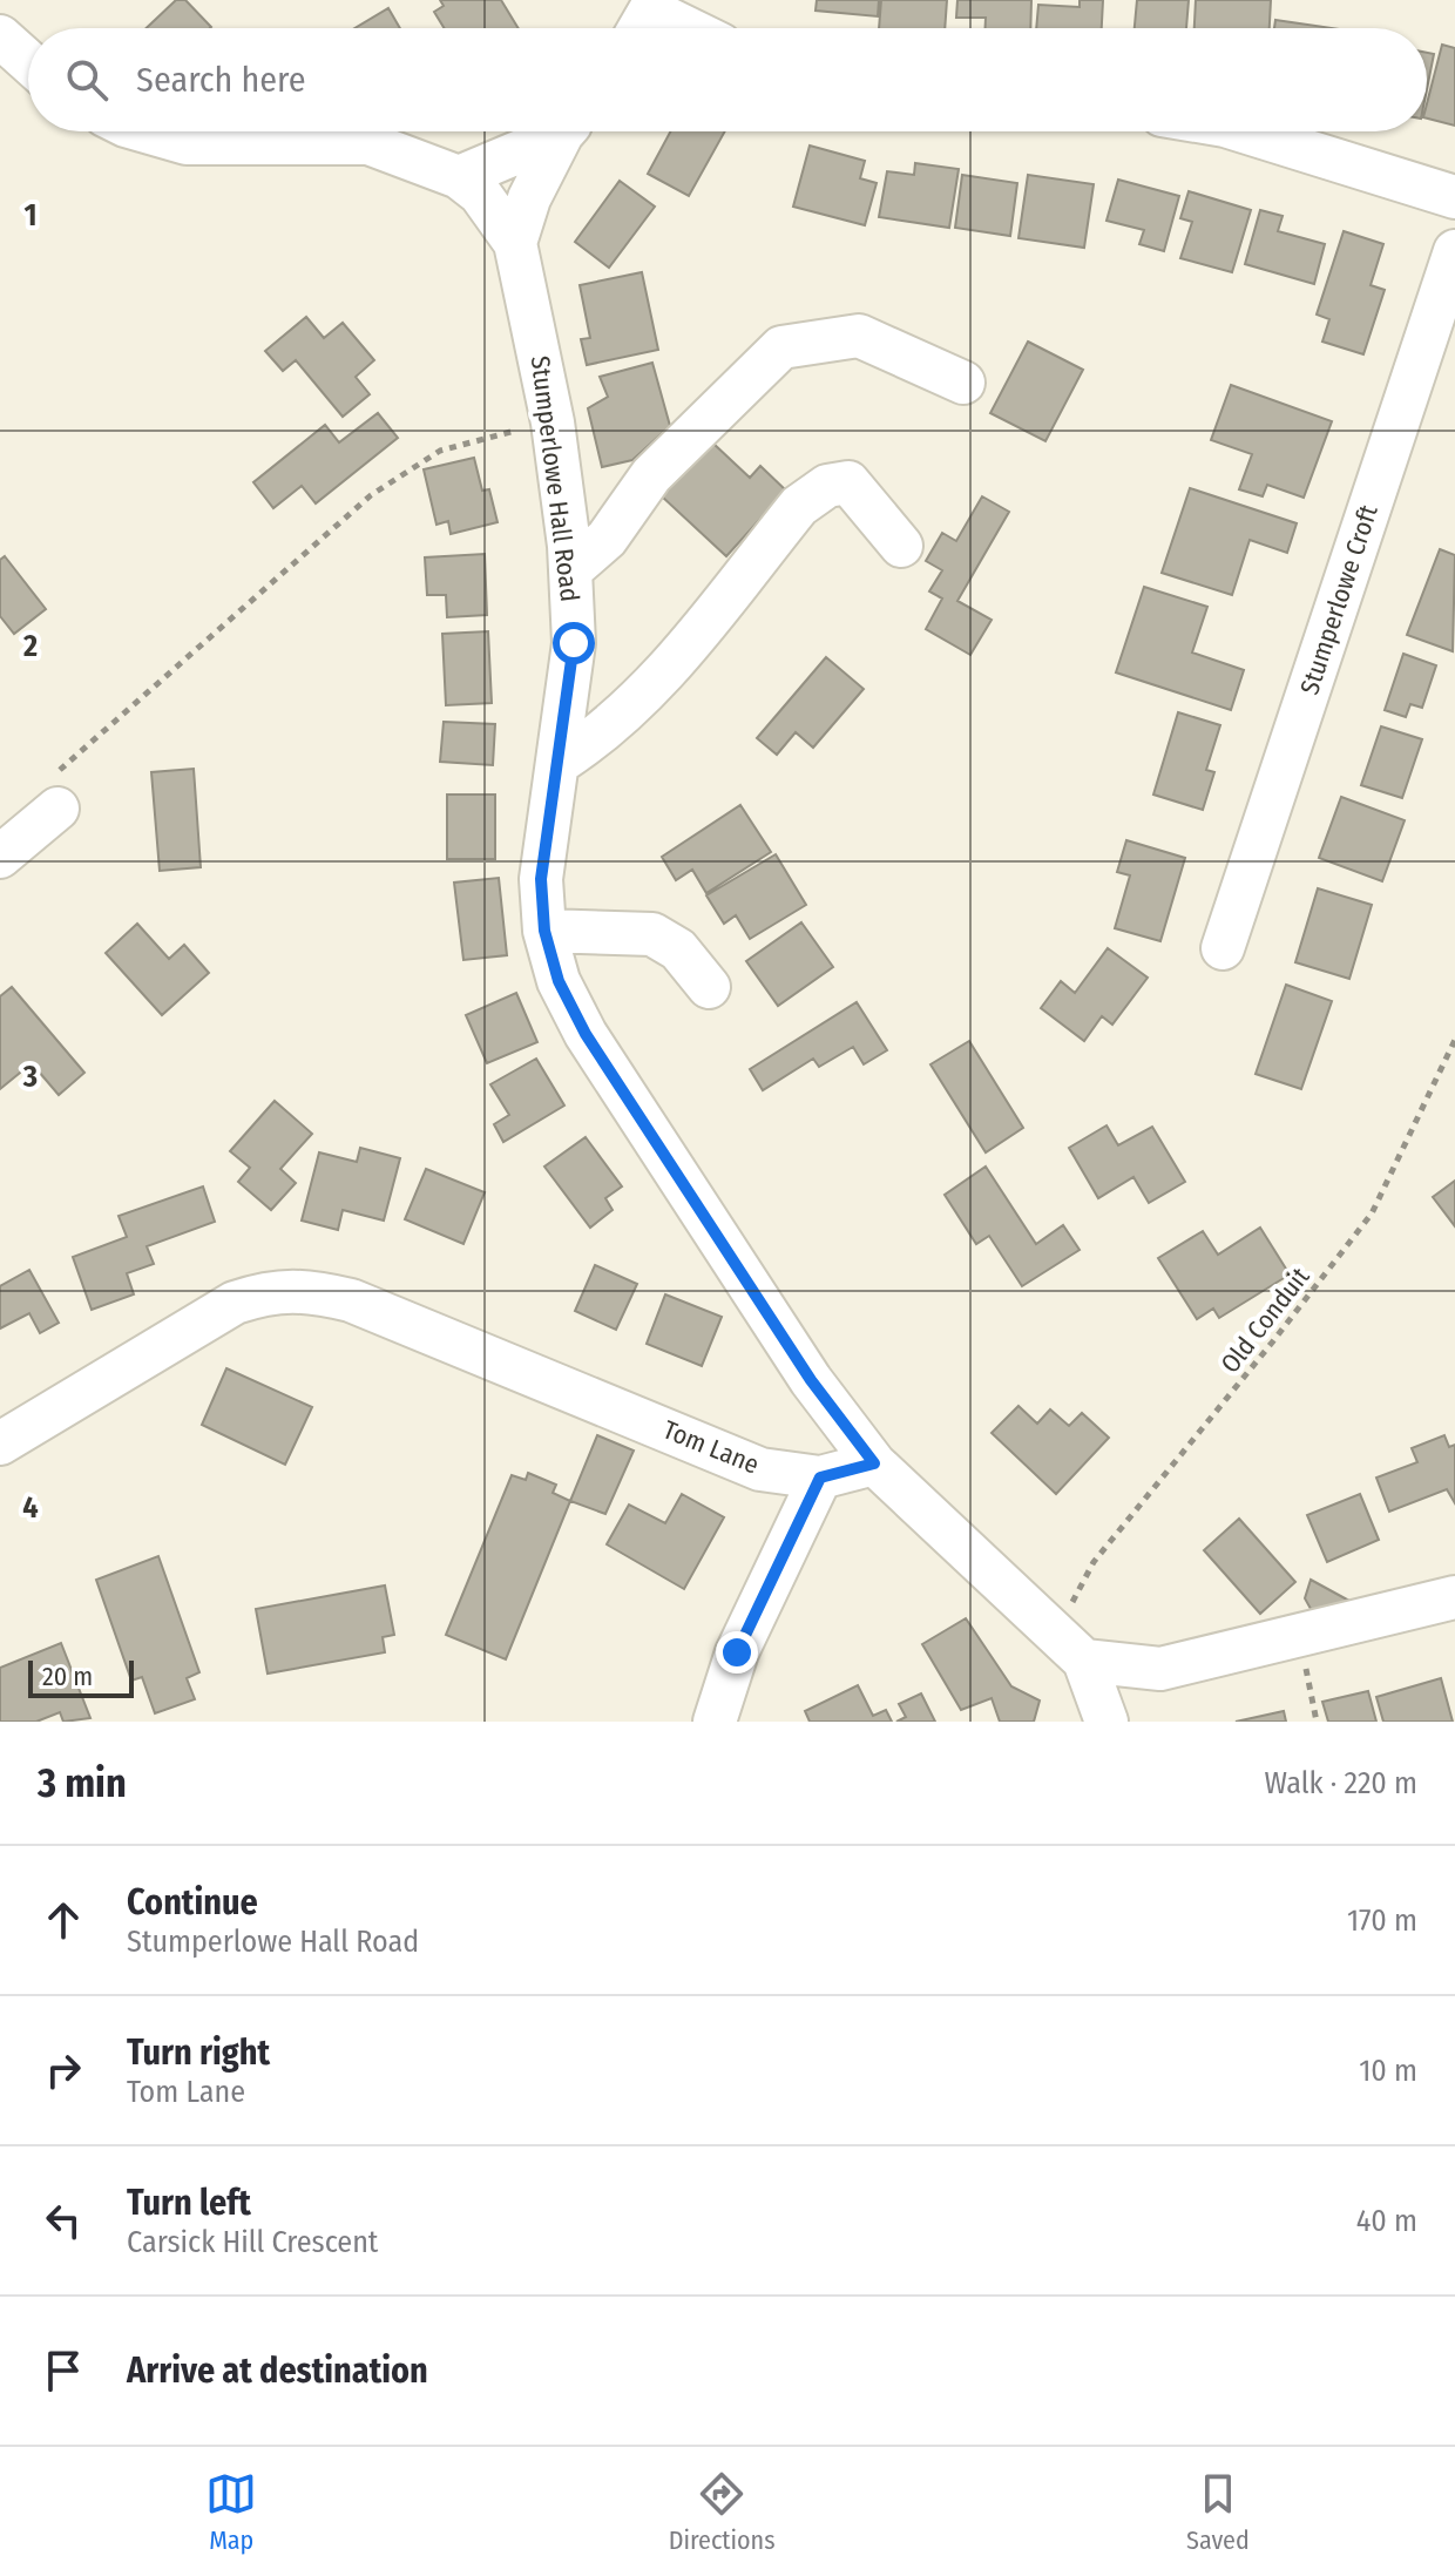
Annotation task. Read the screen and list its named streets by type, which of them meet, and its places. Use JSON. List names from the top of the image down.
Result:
{
  "streets": {
    "street": ["Stumperlowe Hall Road", "Stumperlowe Croft", "Tom Lane"],
    "path": ["Old Conduit"]
  },
  "crossings": [
    ["Stumperlowe Hall Road", "Tom Lane"]
  ],
  "scale_bar": "20 m",
  "page": {
    "search": "Search here",
    "scale": "20 m",
    "heading": ["3 min", "Walk · 220 m"],
    "list": [
      ["Continue", "Stumperlowe Hall Road", "170 m"],
      ["Turn right", "Tom Lane", "10 m"],
      ["Turn left", "Carsick Hill Crescent", "40 m"],
      "Arrive at destination"
    ],
    "nav": ["Map", "Directions", "Saved"]
  },
  "grid": {
    "rows": [
      "1",
      "2",
      "3",
      "4"
    ]
  }
}
